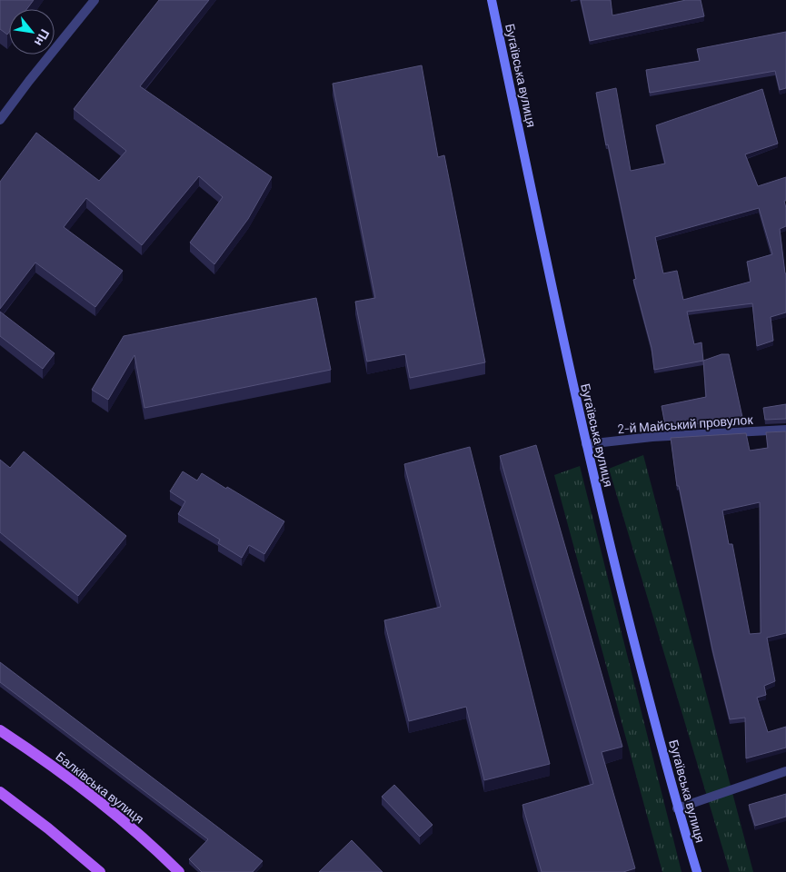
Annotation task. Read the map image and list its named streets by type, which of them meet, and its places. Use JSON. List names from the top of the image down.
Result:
{
  "streets": {
    "main road": ["Бугаївська вулиця", "Балківська вулиця"],
    "street": ["2-й Майський провулок"]
  },
  "crossings": [
    ["Бугаївська вулиця", "2-й Майський провулок"]
  ],
  "north": "bottom right"
}
